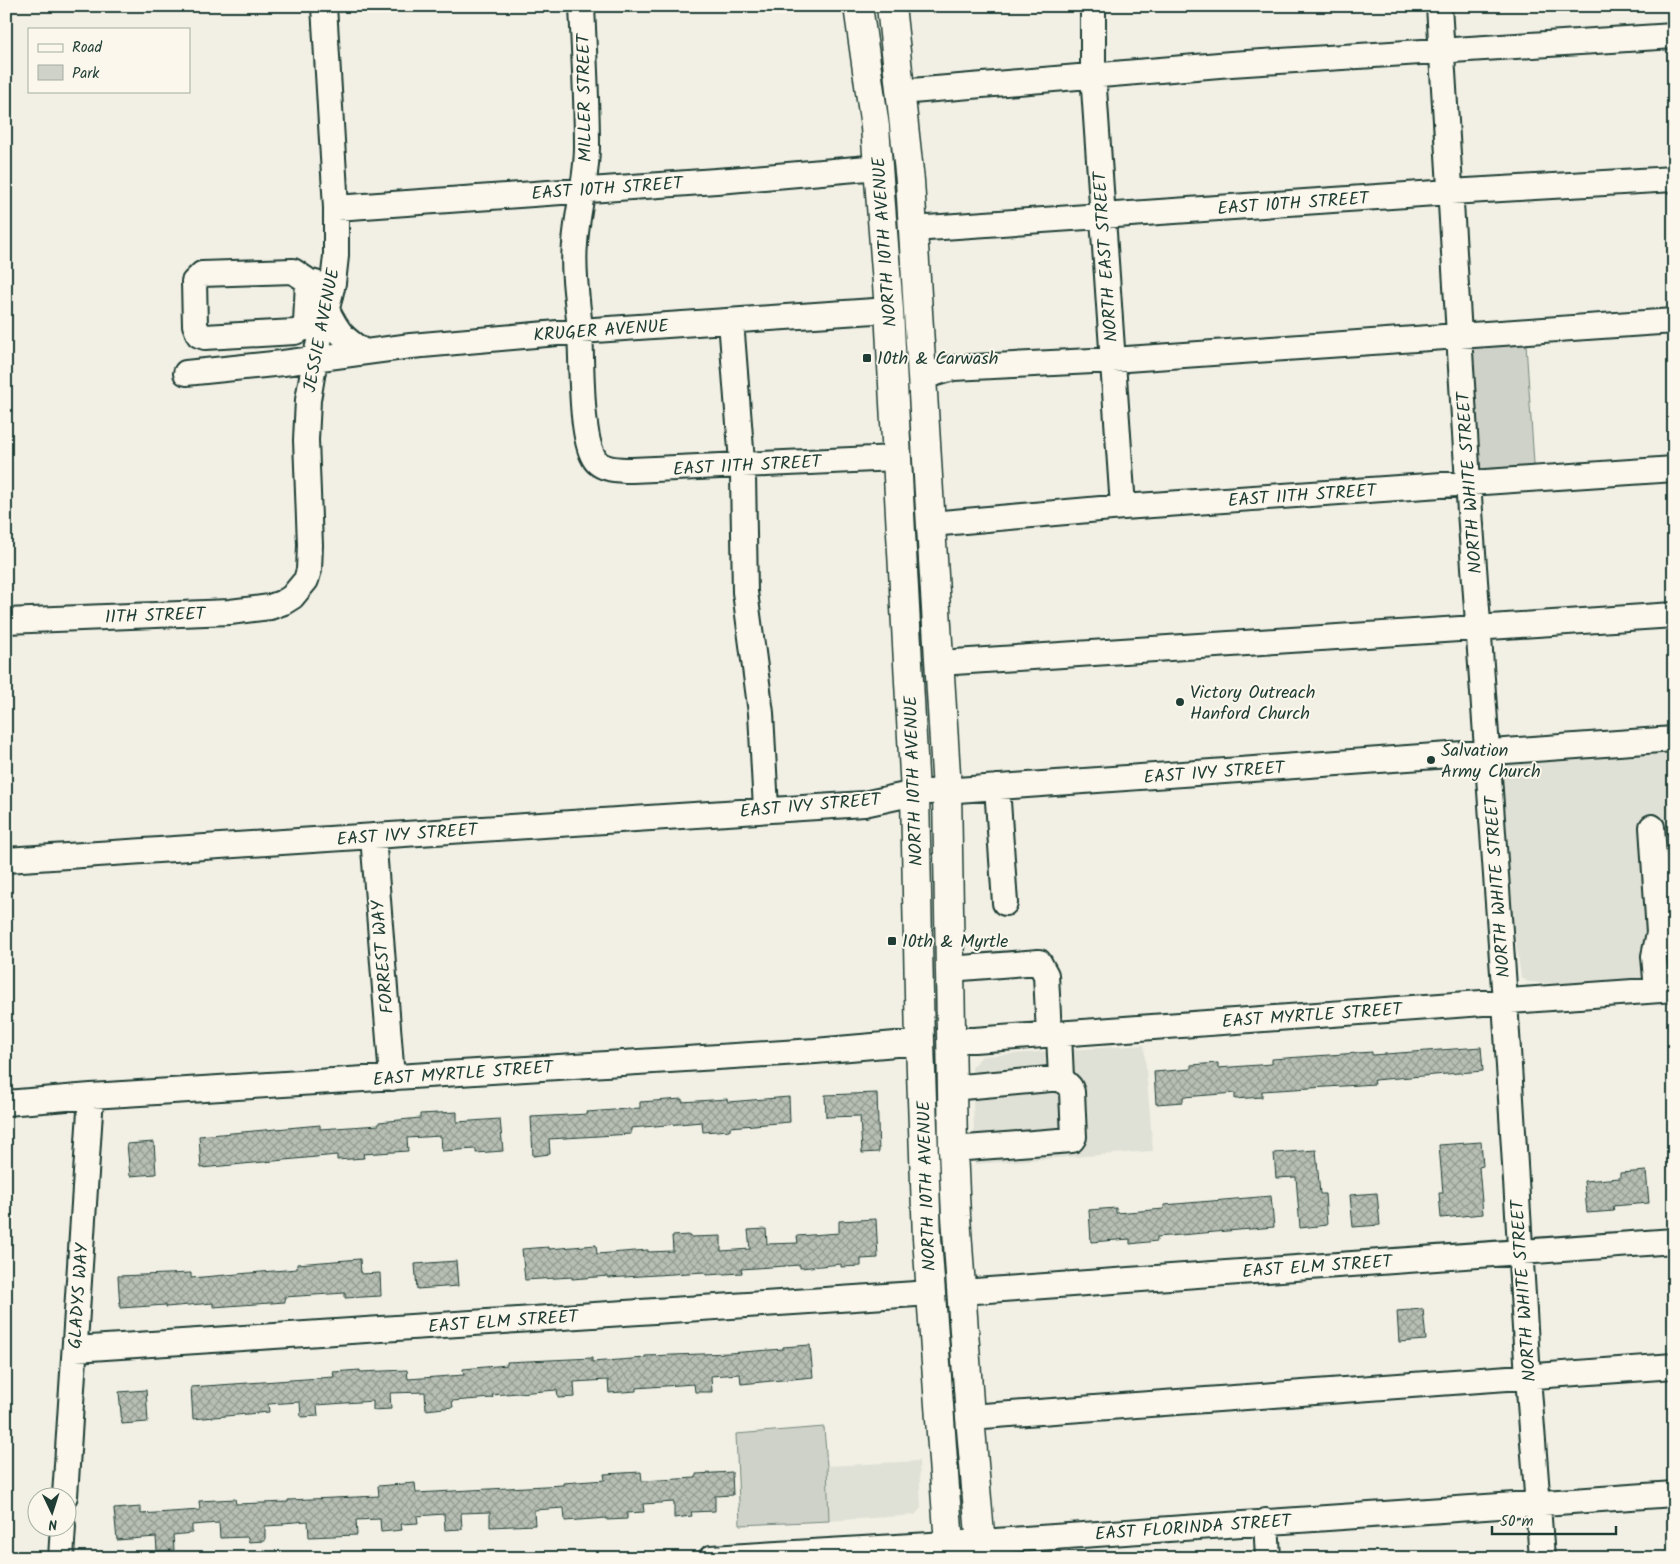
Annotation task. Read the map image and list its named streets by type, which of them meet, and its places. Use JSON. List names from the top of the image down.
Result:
{
  "streets": {
    "main road": ["NORTH 10TH AVENUE"],
    "street": [
      "MILLER STREET",
      "EAST 10TH STREET",
      "NORTH EAST STREET",
      "JESSIE AVENUE",
      "KRUGER AVENUE",
      "EAST 11TH STREET",
      "NORTH WHITE STREET",
      "11TH STREET",
      "EAST IVY STREET",
      "FORREST WAY",
      "EAST MYRTLE STREET",
      "EAST ELM STREET",
      "GLADYS WAY",
      "EAST FLORINDA STREET"
    ]
  },
  "crossings": [
    ["MILLER STREET", "EAST 10TH STREET"],
    ["MILLER STREET", "KRUGER AVENUE"],
    ["MILLER STREET", "EAST 11TH STREET"],
    ["EAST 10TH STREET", "NORTH 10TH AVENUE"],
    ["EAST 10TH STREET", "NORTH EAST STREET"],
    ["EAST 10TH STREET", "JESSIE AVENUE"],
    ["EAST 10TH STREET", "NORTH WHITE STREET"],
    ["NORTH 10TH AVENUE", "KRUGER AVENUE"],
    ["NORTH 10TH AVENUE", "EAST 11TH STREET"],
    ["NORTH 10TH AVENUE", "EAST IVY STREET"],
    ["NORTH 10TH AVENUE", "EAST MYRTLE STREET"],
    ["NORTH 10TH AVENUE", "EAST ELM STREET"],
    ["NORTH 10TH AVENUE", "EAST FLORINDA STREET"],
    ["NORTH EAST STREET", "EAST 11TH STREET"],
    ["JESSIE AVENUE", "KRUGER AVENUE"],
    ["JESSIE AVENUE", "11TH STREET"],
    ["EAST 11TH STREET", "NORTH WHITE STREET"],
    ["NORTH WHITE STREET", "EAST IVY STREET"],
    ["NORTH WHITE STREET", "EAST MYRTLE STREET"],
    ["NORTH WHITE STREET", "EAST ELM STREET"],
    ["NORTH WHITE STREET", "EAST FLORINDA STREET"],
    ["EAST IVY STREET", "FORREST WAY"],
    ["FORREST WAY", "EAST MYRTLE STREET"],
    ["EAST MYRTLE STREET", "GLADYS WAY"],
    ["EAST ELM STREET", "GLADYS WAY"]
  ],
  "places": {
    "transit": ["10th & Carwash", "10th & Myrtle"],
    "other": ["Victory Outreach Hanford Church", "Salvation Army Church"]
  },
  "legend": ["Road", "Park"],
  "scale_bar": "50 m",
  "north": "bottom"
}
